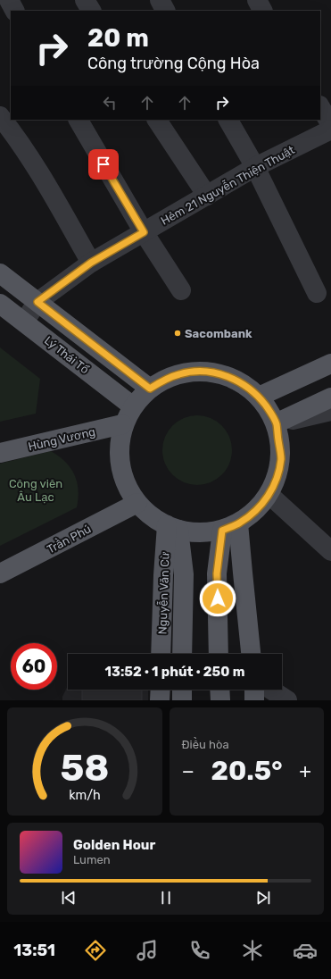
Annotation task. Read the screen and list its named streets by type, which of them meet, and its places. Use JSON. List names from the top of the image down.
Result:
{
  "streets": {
    "main road": [
      "Lý Thái Tổ",
      "Hùng Vương",
      "Trần Phú",
      "Nguyễn Văn Cừ"
    ],
    "street": ["Hẻm 21 Nguyễn Thiện Thuật"]
  },
  "crossings": [
    ["Hẻm 21 Nguyễn Thiện Thuật", "Lý Thái Tổ"]
  ],
  "parks": ["Công viên Âu Lạc"],
  "places": ["Sacombank"],
  "page": {
    "turn": ["20 m", "Công trường Cộng Hòa"],
    "limit": "60",
    "trip": "13:52 · 1 phút · 250 m",
    "tile": "Điều hòa",
    "heat": ["−", "20.5°", "+"],
    "song": ["Golden Hour", "Lumen"],
    "tabs": "13:51",
    "gauge": ["58", "km/h"]
  }
}
